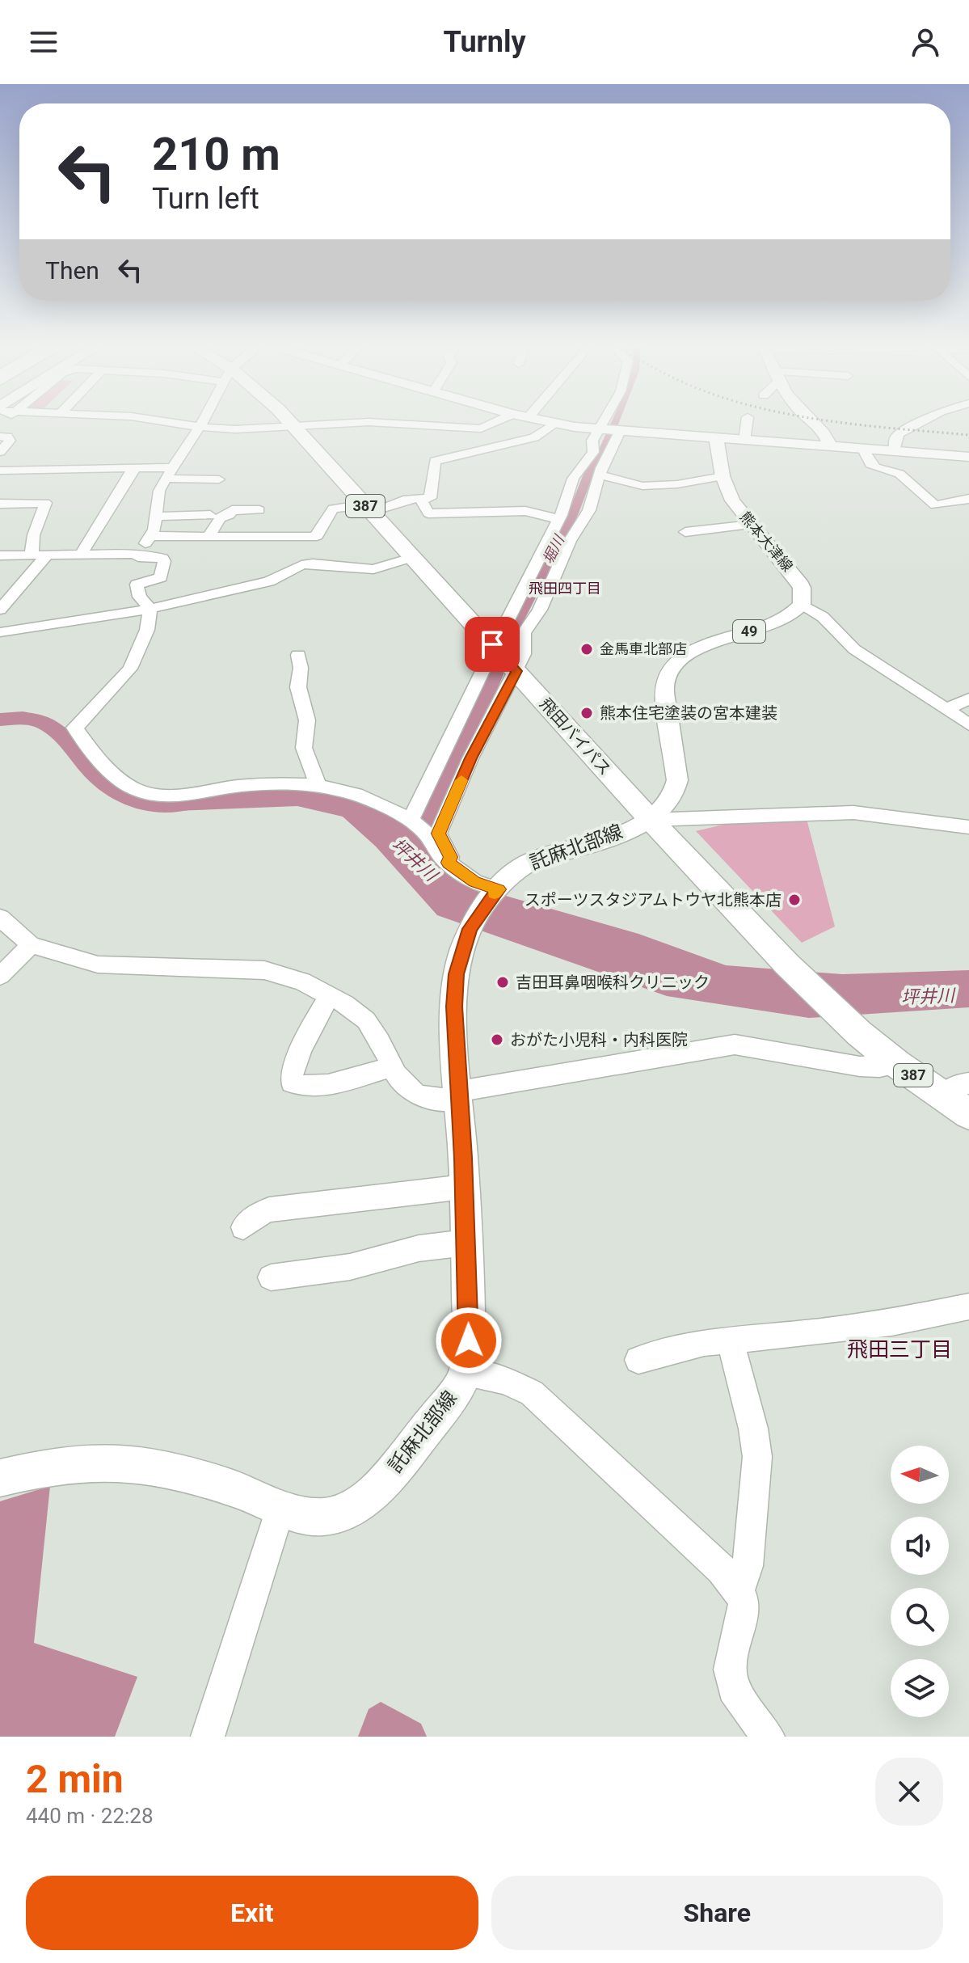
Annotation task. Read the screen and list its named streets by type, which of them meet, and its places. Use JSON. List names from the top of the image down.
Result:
{
  "streets": {
    "highway": ["387", "飛田バイパス"],
    "main road": ["熊本大津線", "49", "託麻北部線"]
  },
  "crossings": [
    ["熊本大津線", "49"],
    ["49", "飛田バイパス"],
    ["49", "託麻北部線"],
    ["飛田バイパス", "託麻北部線"]
  ],
  "districts": ["飛田四丁目", "飛田三丁目"],
  "water": ["堀川", "坪井川"],
  "places": [
    "金馬車北部店",
    "熊本住宅塗装の宮本建装",
    "スポーツスタジアムトウヤ北熊本店",
    "吉田耳鼻咽喉科クリニック",
    "おがた小児科・内科医院"
  ],
  "north": "left",
  "page": {
    "header": "Turnly",
    "turn": ["210 m", "Turn left"],
    "then": "Then",
    "heading": ["2 min", "440 m · 22:28"],
    "buttons": ["Exit", "Share"]
  }
}
